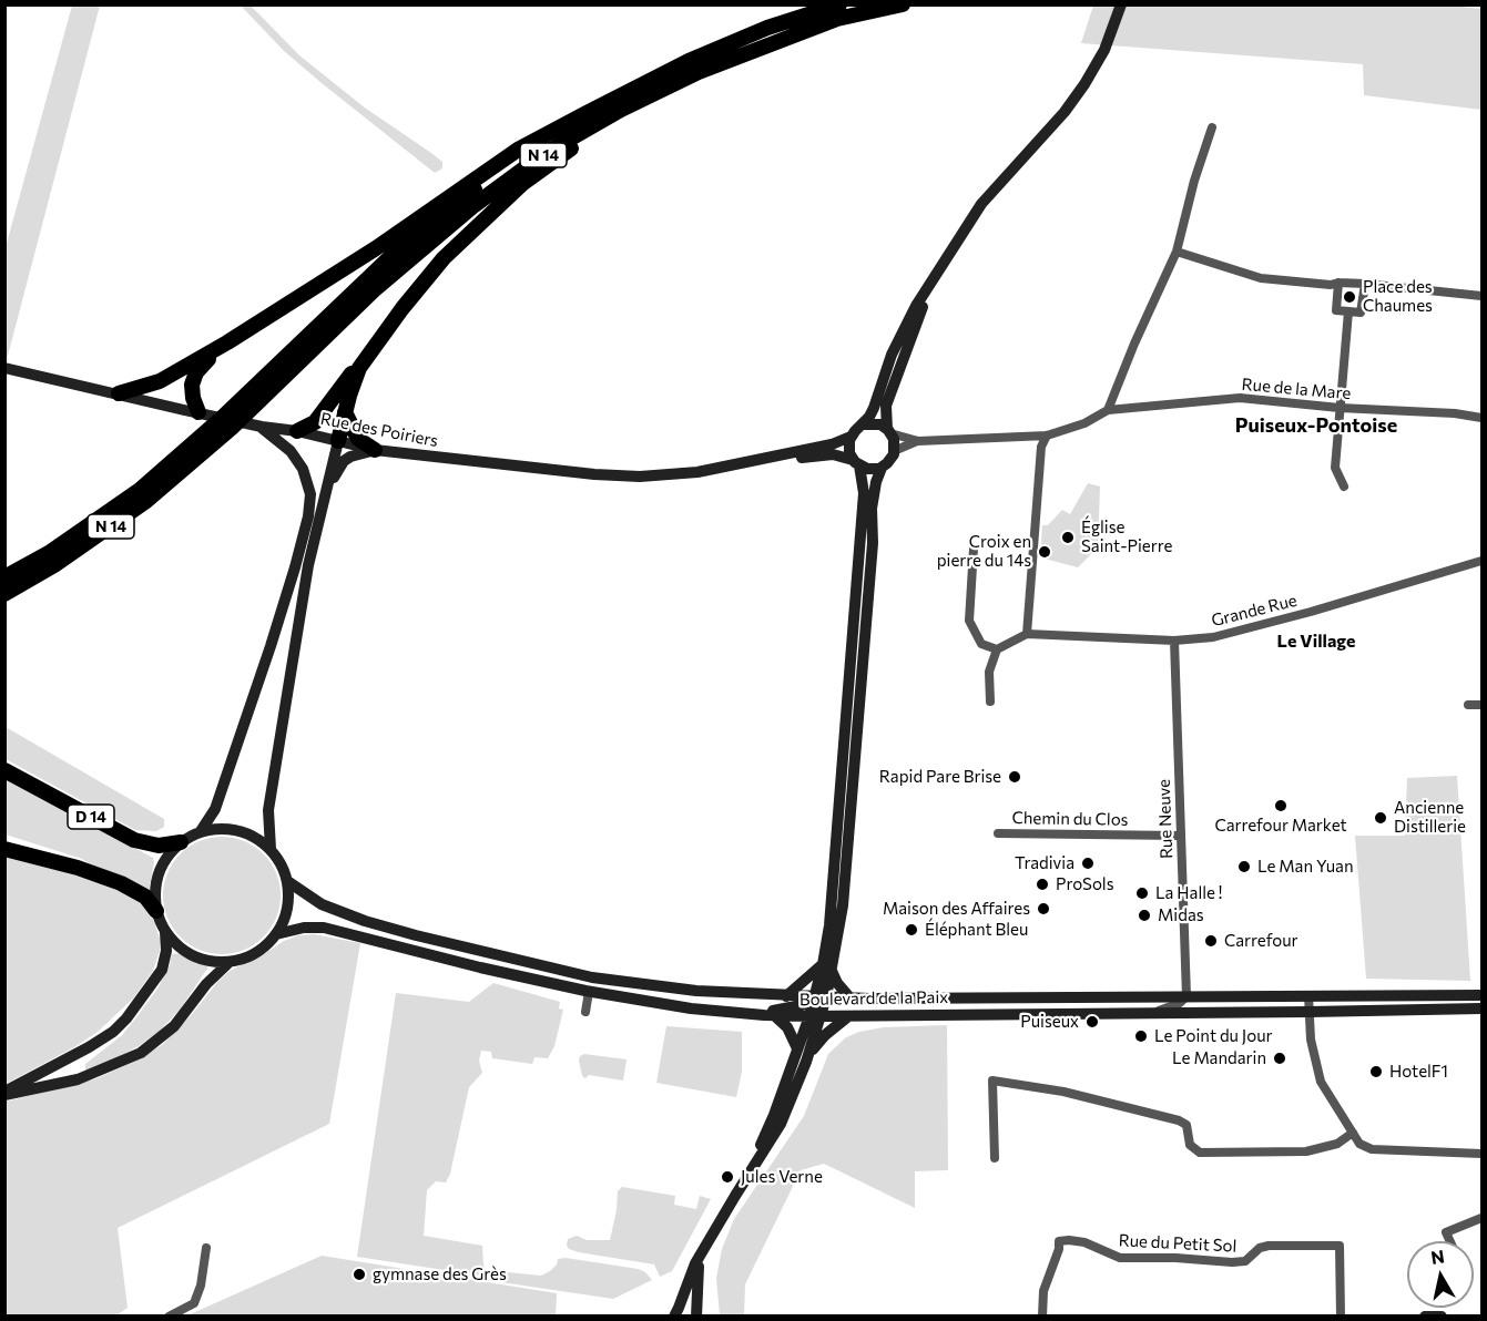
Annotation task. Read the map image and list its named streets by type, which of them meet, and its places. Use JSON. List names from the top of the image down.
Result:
{
  "streets": {
    "highway": ["N 14", "D 14"],
    "main road": ["Rue des Poiriers", "Boulevard de la Paix"],
    "street": [
      "Rue de la Mare",
      "Grande Rue",
      "Chemin du Clos",
      "Rue Neuve",
      "Rue du Petit Sol"
    ]
  },
  "crossings": [
    ["Grande Rue", "Rue Neuve"],
    ["D 14", "Boulevard de la Paix"],
    ["Chemin du Clos", "Rue Neuve"],
    ["Rue Neuve", "Boulevard de la Paix"]
  ],
  "districts": ["Puiseux-Pontoise", "Le Village"],
  "places": [
    "Place des Chaumes",
    "Église Saint-Pierre",
    "Croix en pierre du 14s",
    "Rapid Pare Brise",
    "Carrefour Market",
    "Ancienne Distillerie",
    "Tradivia",
    "Le Man Yuan",
    "ProSols",
    "La Halle !",
    "Maison des Affaires",
    "Midas",
    "Éléphant Bleu",
    "Carrefour",
    "Puiseux",
    "Le Point du Jour",
    "Le Mandarin",
    "HotelF1",
    "Jules Verne",
    "gymnase des Grès"
  ],
  "north": "top"
}
